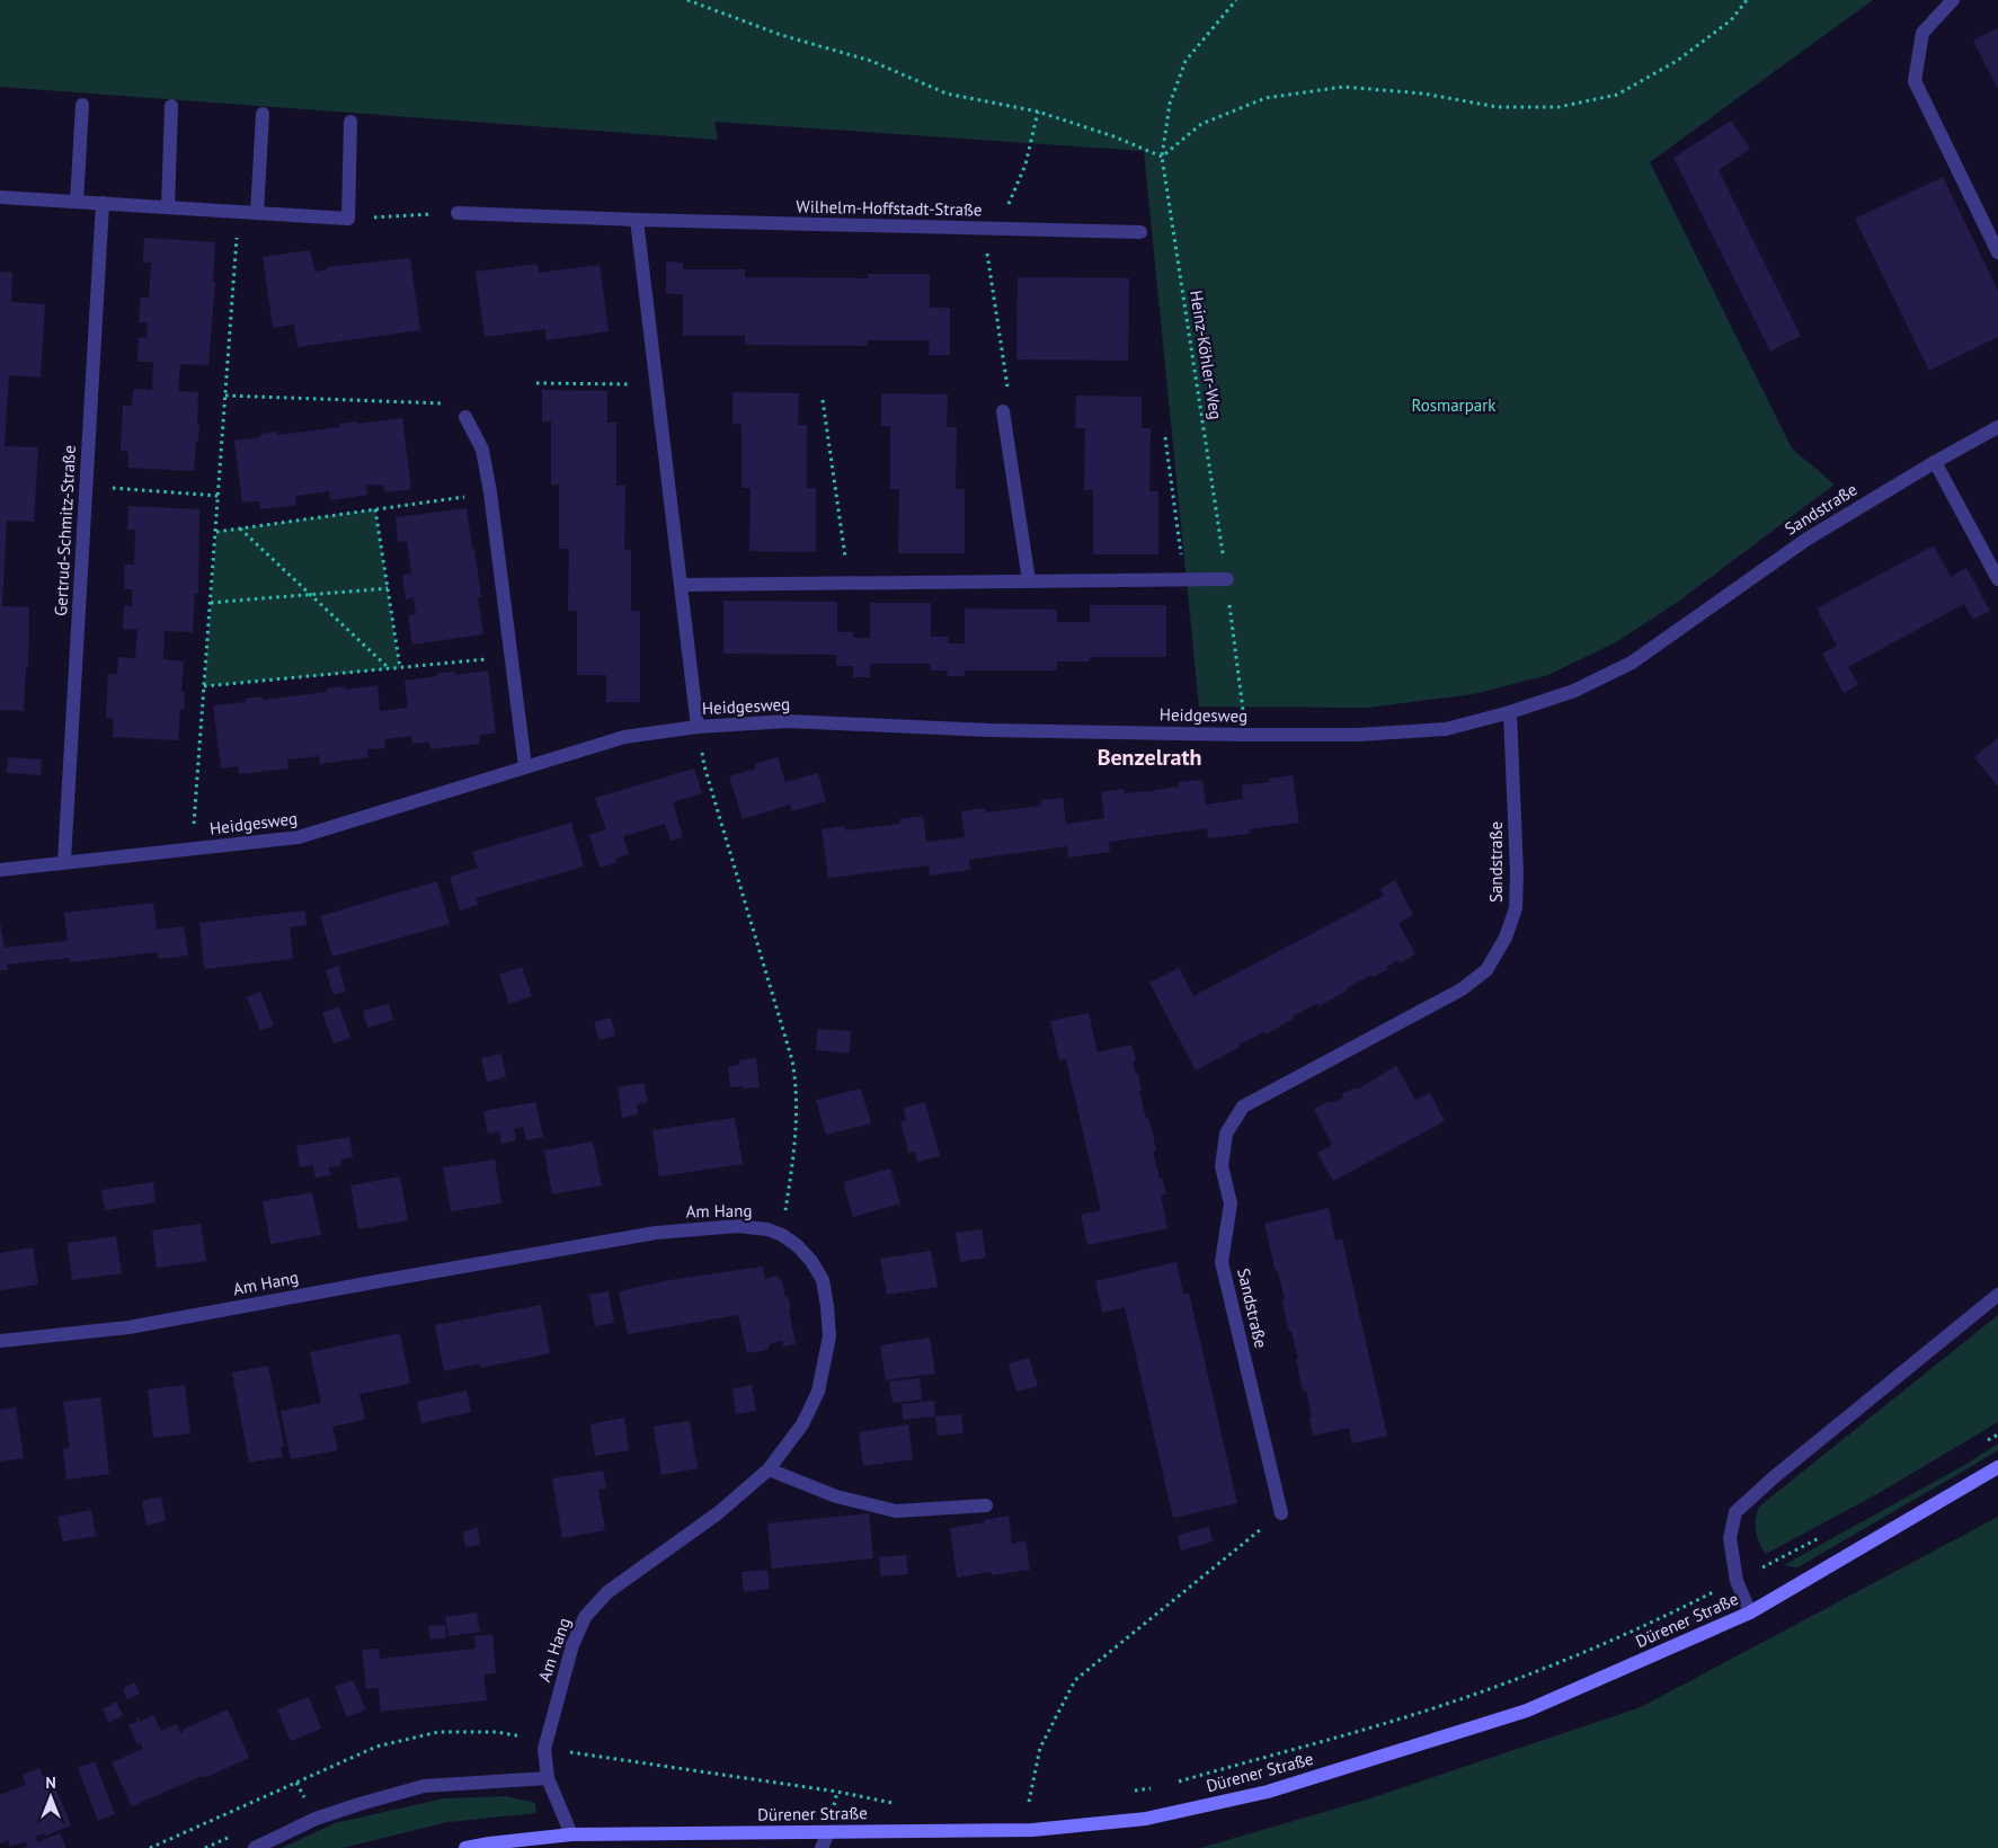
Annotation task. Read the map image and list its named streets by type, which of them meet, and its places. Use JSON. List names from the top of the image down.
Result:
{
  "streets": {
    "main road": ["Dürener Straße"],
    "street": [
      "Wilhelm-Hoffstadt-Straße",
      "Sandstraße",
      "Gertrud-Schmitz-Straße",
      "Heidgesweg",
      "Am Hang"
    ],
    "path": ["Heinz-Köhler-Weg"]
  },
  "crossings": [
    ["Heinz-Köhler-Weg", "Heidgesweg"],
    ["Sandstraße", "Heidgesweg"],
    ["Gertrud-Schmitz-Straße", "Heidgesweg"],
    ["Am Hang", "Dürener Straße"]
  ],
  "districts": ["Benzelrath"],
  "parks": ["Rosmarpark"],
  "north": "top"
}
